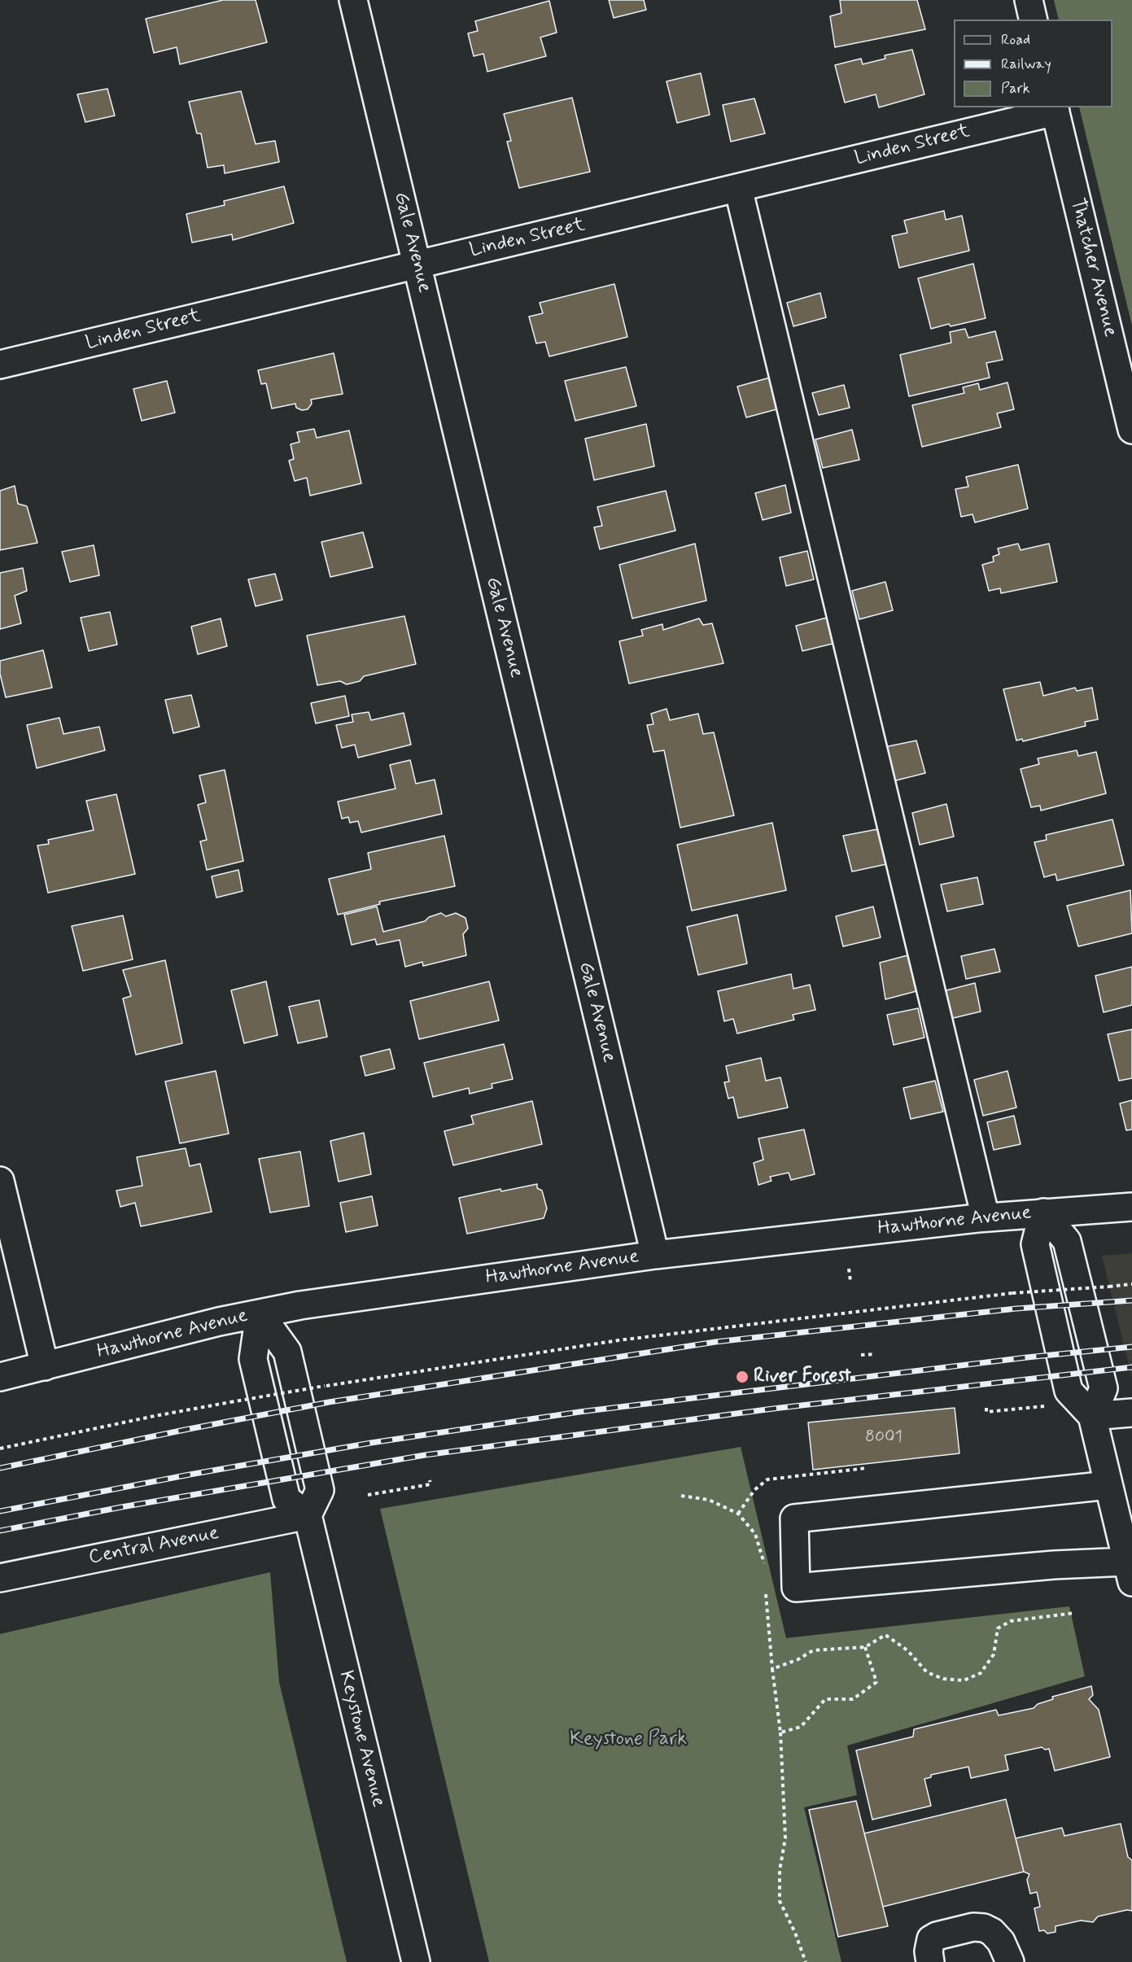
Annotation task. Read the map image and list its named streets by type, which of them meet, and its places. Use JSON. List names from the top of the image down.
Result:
{
  "streets": {
    "street": [
      "Linden Street",
      "Gale Avenue",
      "Thatcher Avenue",
      "Hawthorne Avenue",
      "Central Avenue",
      "Keystone Avenue"
    ]
  },
  "crossings": [
    ["Linden Street", "Gale Avenue"],
    ["Linden Street", "Thatcher Avenue"],
    ["Gale Avenue", "Hawthorne Avenue"],
    ["Central Avenue", "Keystone Avenue"]
  ],
  "parks": ["Keystone Park"],
  "places": ["River Forest"],
  "house_numbers": ["8001"],
  "legend": ["Road", "Railway", "Park"]
}
